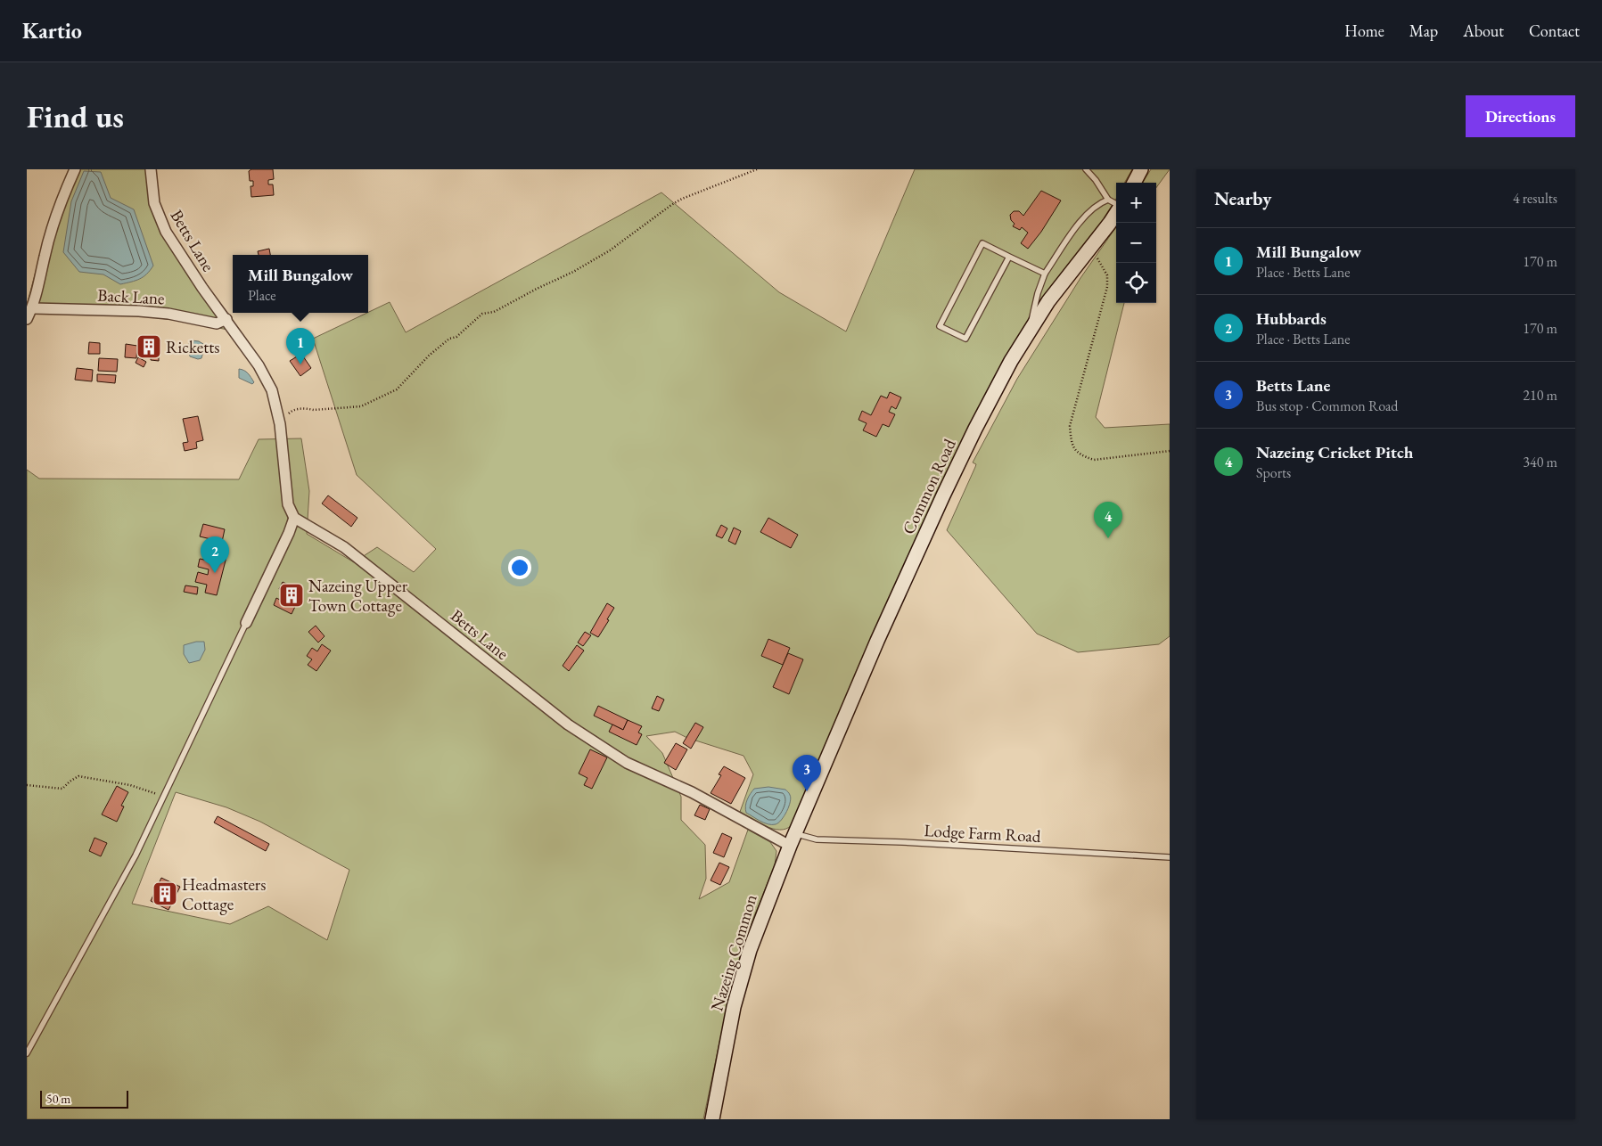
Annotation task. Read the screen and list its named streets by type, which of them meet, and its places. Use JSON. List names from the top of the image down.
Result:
{
  "streets": {
    "street": [
      "Betts Lane",
      "Back Lane",
      "Common Road",
      "Nazeing Common"
    ],
    "lane": ["Lodge Farm Road"]
  },
  "crossings": [
    ["Betts Lane", "Back Lane"],
    ["Betts Lane", "Lodge Farm Road"],
    ["Betts Lane", "Nazeing Common"],
    ["Common Road", "Nazeing Common"],
    ["Lodge Farm Road", "Nazeing Common"]
  ],
  "places": {
    "building": ["Ricketts", "Nazeing Upper Town Cottage", "Headmasters Cottage"]
  },
  "scale_bar": "50 m",
  "page": {
    "header": "Kartio",
    "nav": [
      "Home",
      "Map",
      "About",
      "Contact"
    ],
    "buttons": "Directions",
    "title": "Find us",
    "heading": ["Nearby", "4 results"],
    "map_buttons": ["+", "−"],
    "list": [
      {
        "mark": "1",
        "name": "Mill Bungalow",
        "note": "Place · Betts Lane",
        "value": "170 m"
      },
      {
        "mark": "2",
        "name": "Hubbards",
        "note": "Place · Betts Lane",
        "value": "170 m"
      },
      {
        "mark": "3",
        "name": "Betts Lane",
        "note": "Bus stop · Common Road",
        "value": "210 m"
      },
      {
        "mark": "4",
        "name": "Nazeing Cricket Pitch",
        "note": "Sports",
        "value": "340 m"
      }
    ],
    "popup": ["Mill Bungalow", "Place"],
    "pins": [
      "1",
      "4",
      "2",
      "3"
    ],
    "scale": "50 m"
  }
}
